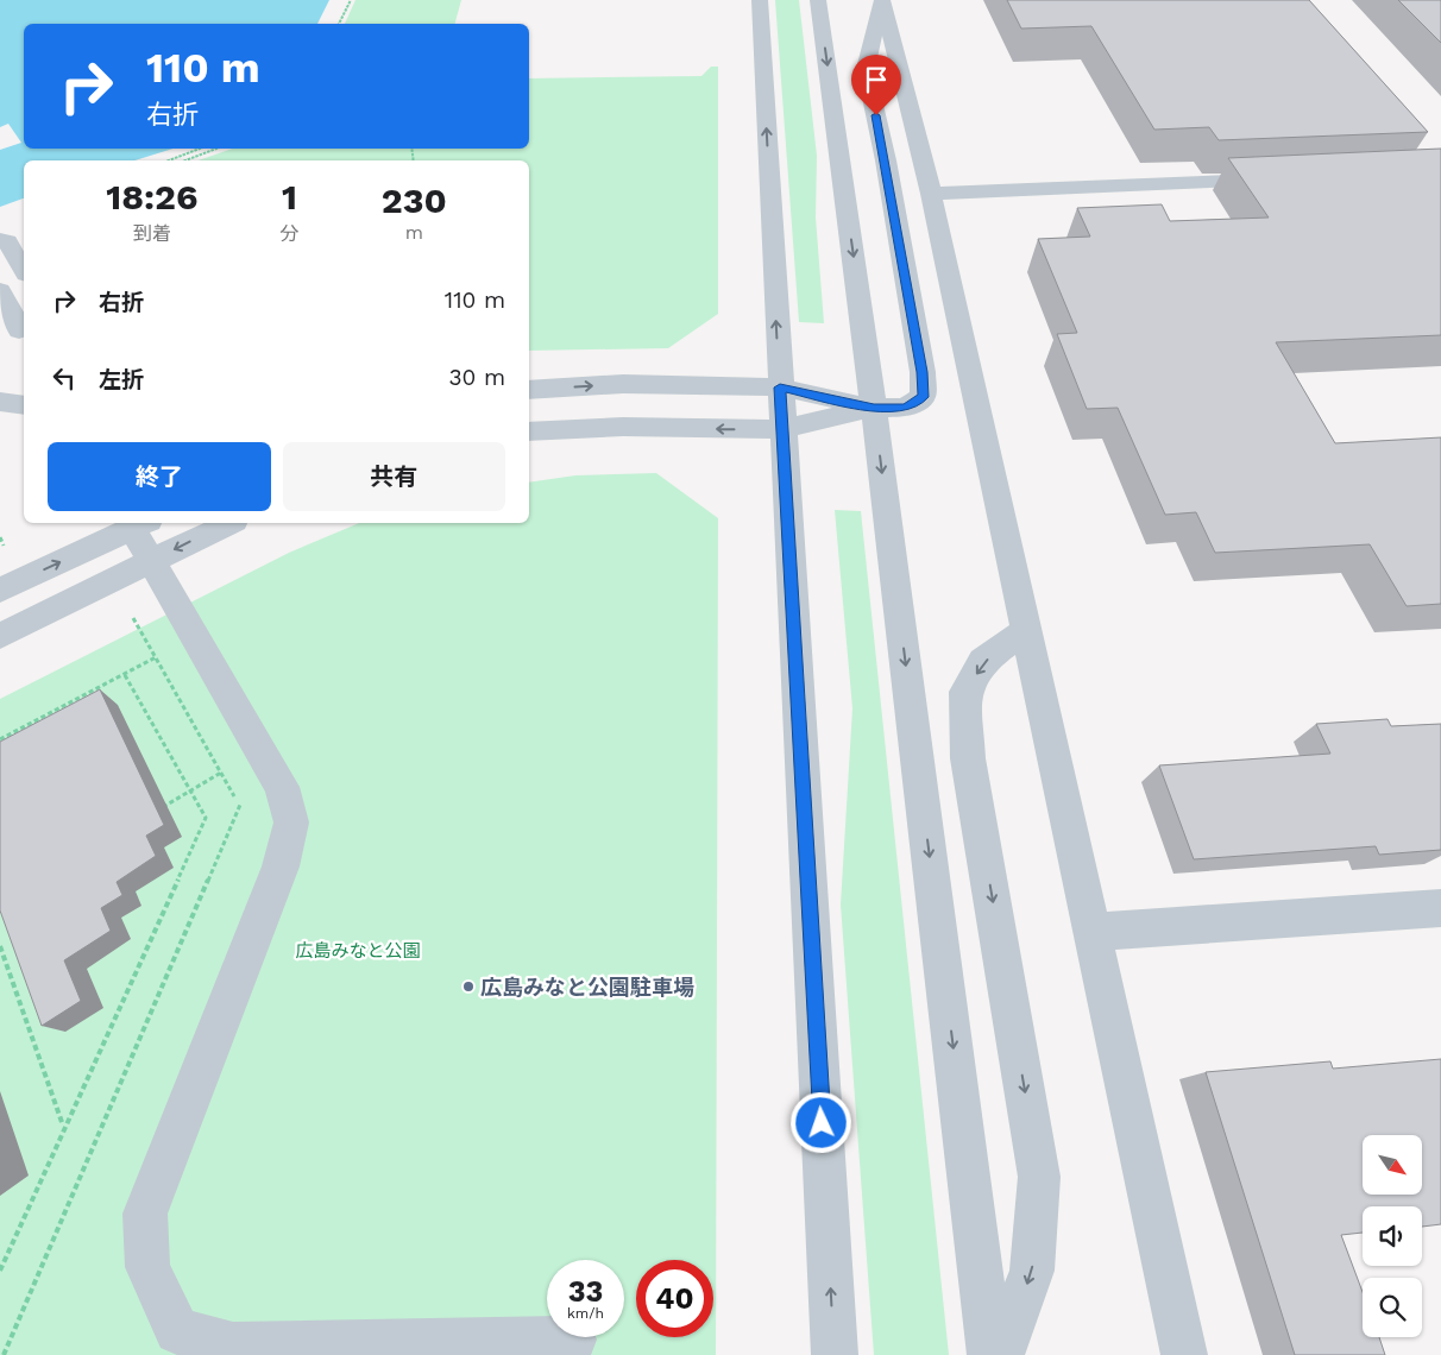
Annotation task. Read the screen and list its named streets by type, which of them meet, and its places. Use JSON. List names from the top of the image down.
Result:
{
  "parks": ["広島みなと公園"],
  "places": ["広島みなと公園駐車場"],
  "north": "bottom right",
  "page": {
    "turn": ["110 m", "右折"],
    "eta": [
      "18:26",
      "到着",
      "1",
      "分",
      "230",
      "m"
    ],
    "list": [
      {
        "name": "右折",
        "value": "110 m"
      },
      {
        "name": "左折",
        "value": "30 m"
      }
    ],
    "buttons": ["終了", "共有"],
    "speed": "33 km/h",
    "limit": "40"
  }
}
